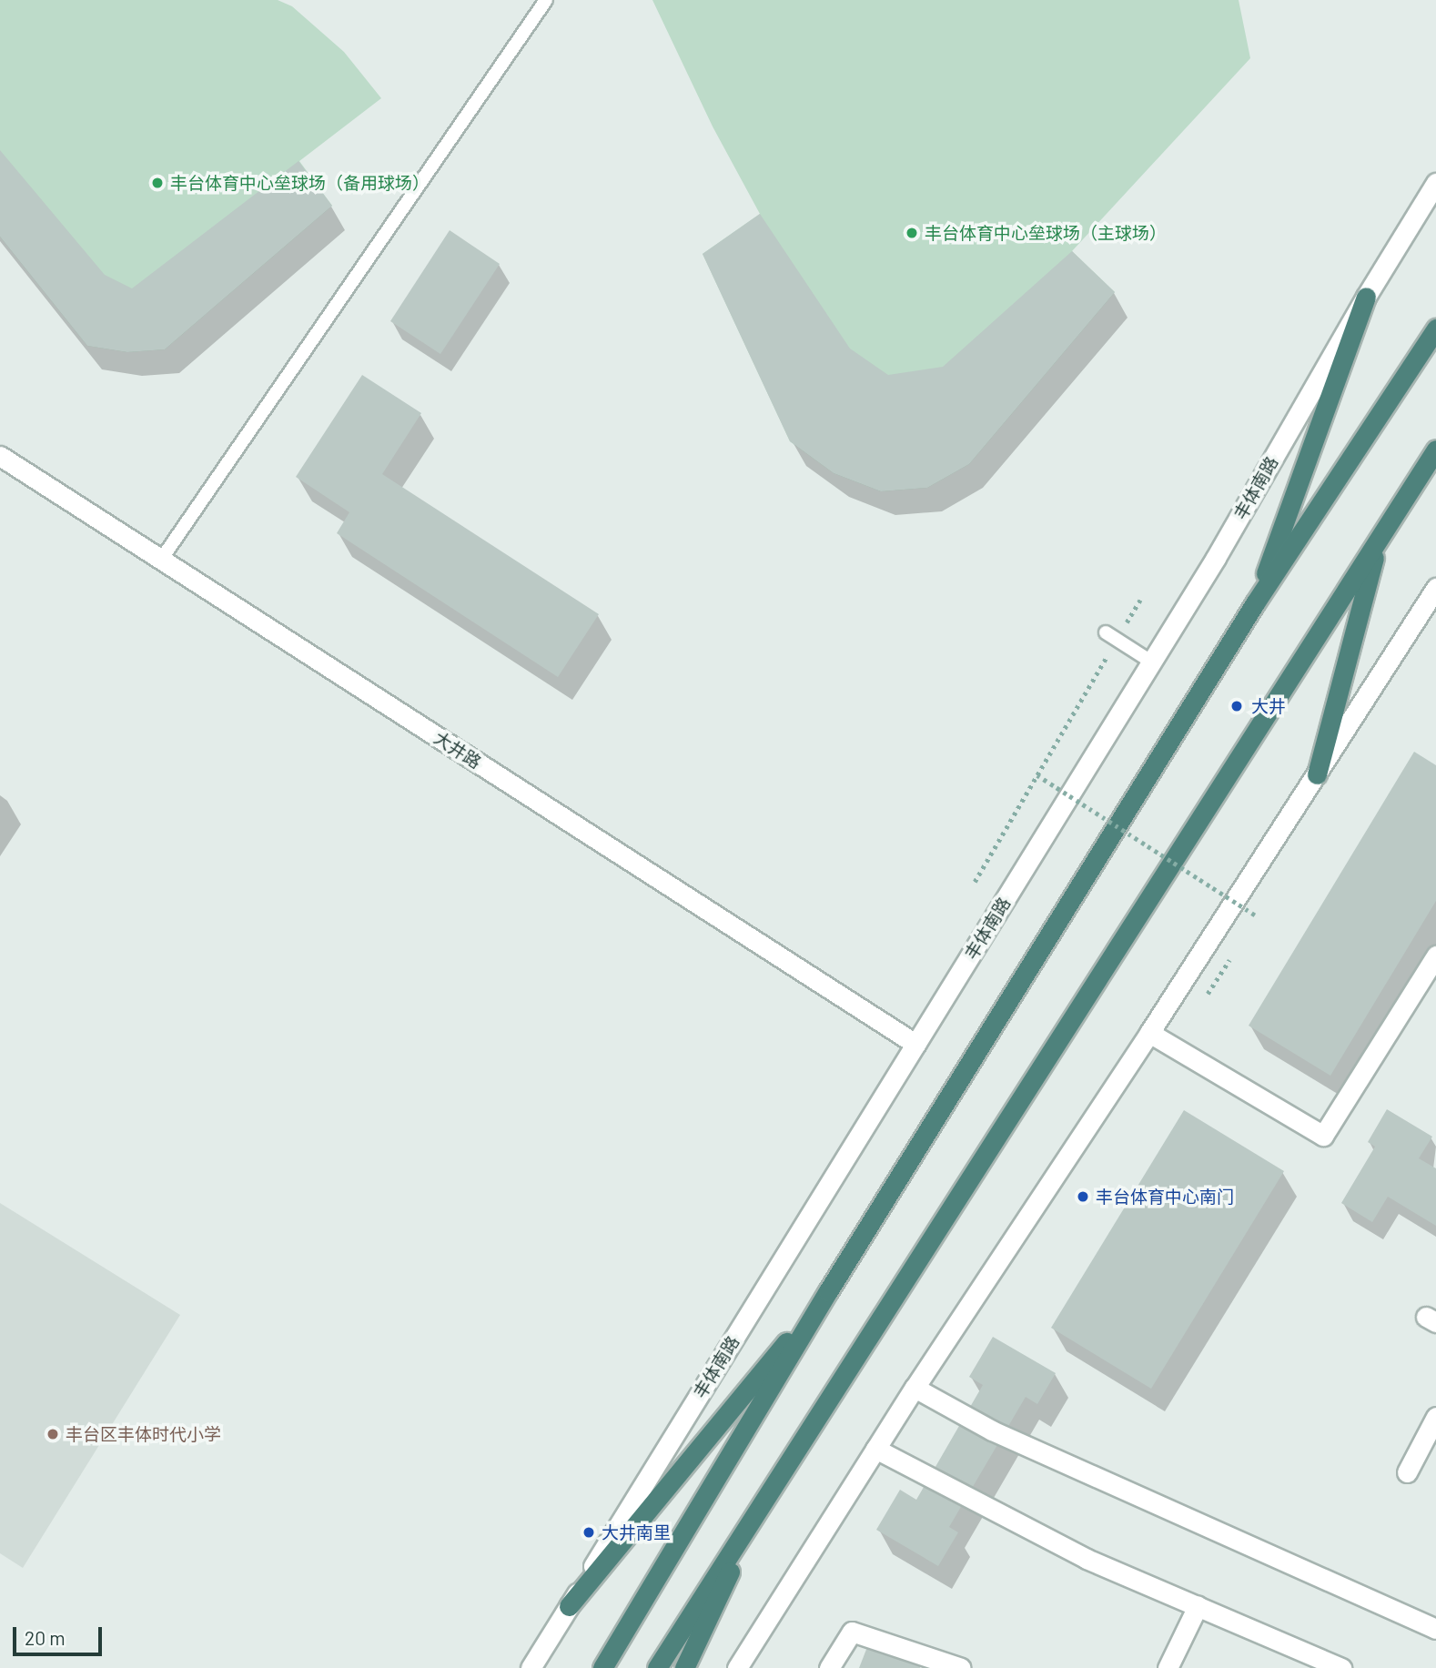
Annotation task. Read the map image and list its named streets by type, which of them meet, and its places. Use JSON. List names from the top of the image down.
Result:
{
  "streets": {
    "street": ["丰体南路", "大井路"]
  },
  "crossings": [
    ["丰体南路", "大井路"]
  ],
  "places": [
    "丰台体育中心垒球场（备用球场）",
    "丰台体育中心垒球场（主球场）",
    "大井",
    "丰台体育中心南门",
    "丰台区丰体时代小学",
    "大井南里"
  ],
  "scale_bar": "20 m"
}
